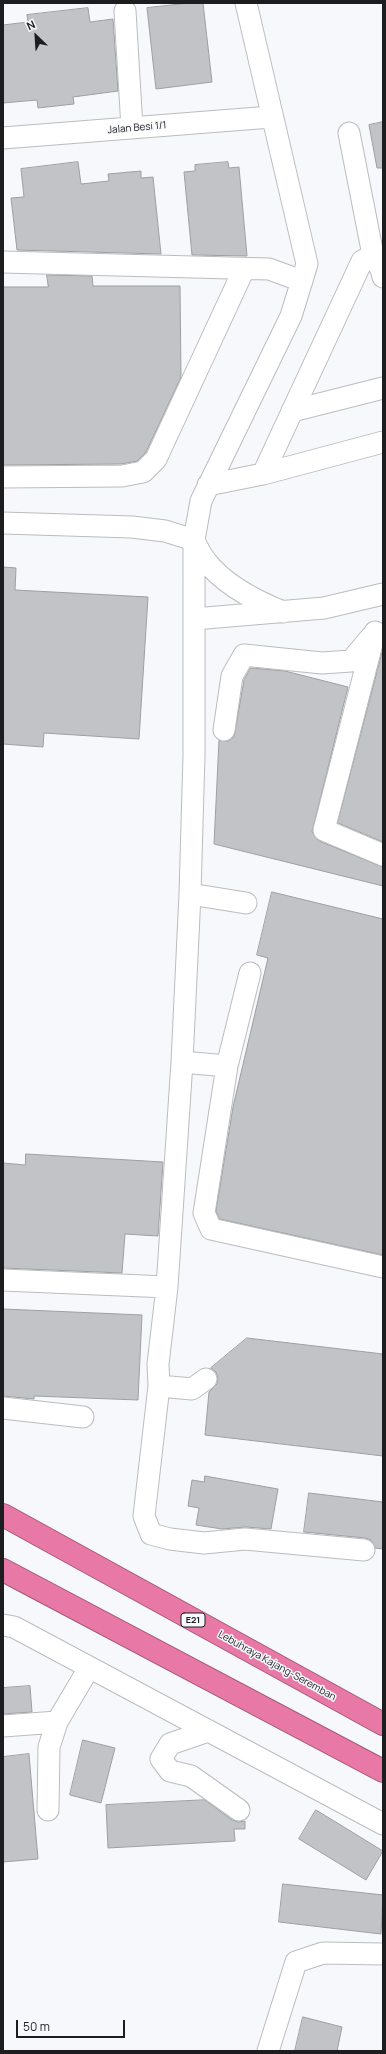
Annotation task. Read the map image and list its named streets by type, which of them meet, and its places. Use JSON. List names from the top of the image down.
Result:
{
  "streets": {
    "highway": ["E21", "Lebuhraya Kajang-Seremban"],
    "street": ["Jalan Besi 1/1"]
  },
  "scale_bar": "50 m",
  "north": "top left"
}
